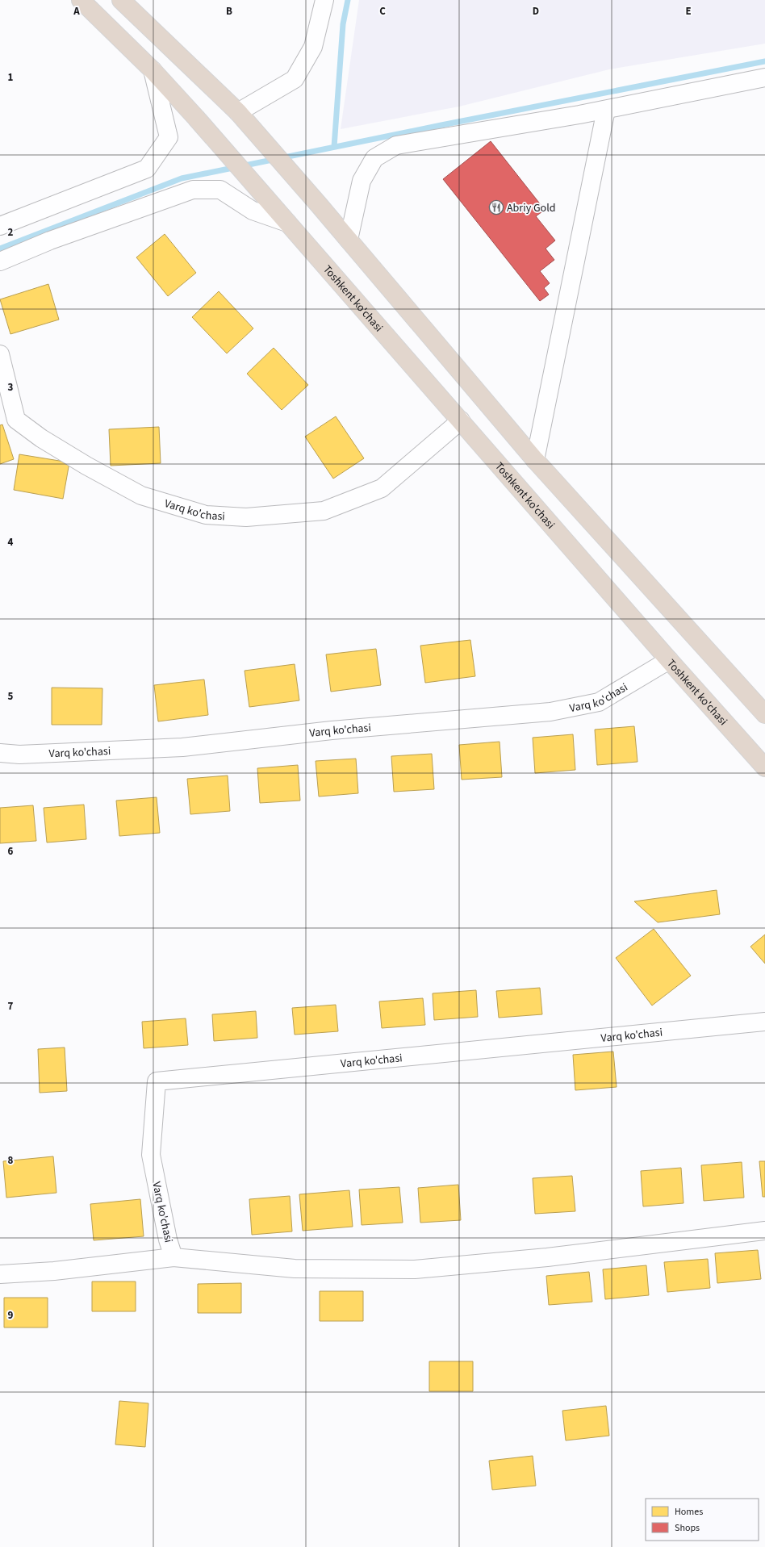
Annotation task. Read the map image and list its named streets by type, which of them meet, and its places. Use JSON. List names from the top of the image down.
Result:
{
  "streets": {
    "highway": ["Toshkent ko'chasi"],
    "street": ["Varq ko'chasi"]
  },
  "crossings": [
    ["Toshkent ko'chasi", "Varq ko'chasi"]
  ],
  "places": {
    "restaurant": ["Abriy Gold"]
  },
  "legend": ["Homes", "Shops"],
  "grid": {
    "columns": [
      "A",
      "B",
      "C",
      "D",
      "E"
    ],
    "rows": [
      "1",
      "2",
      "3",
      "4",
      "5",
      "6",
      "7",
      "8",
      "9"
    ]
  }
}
